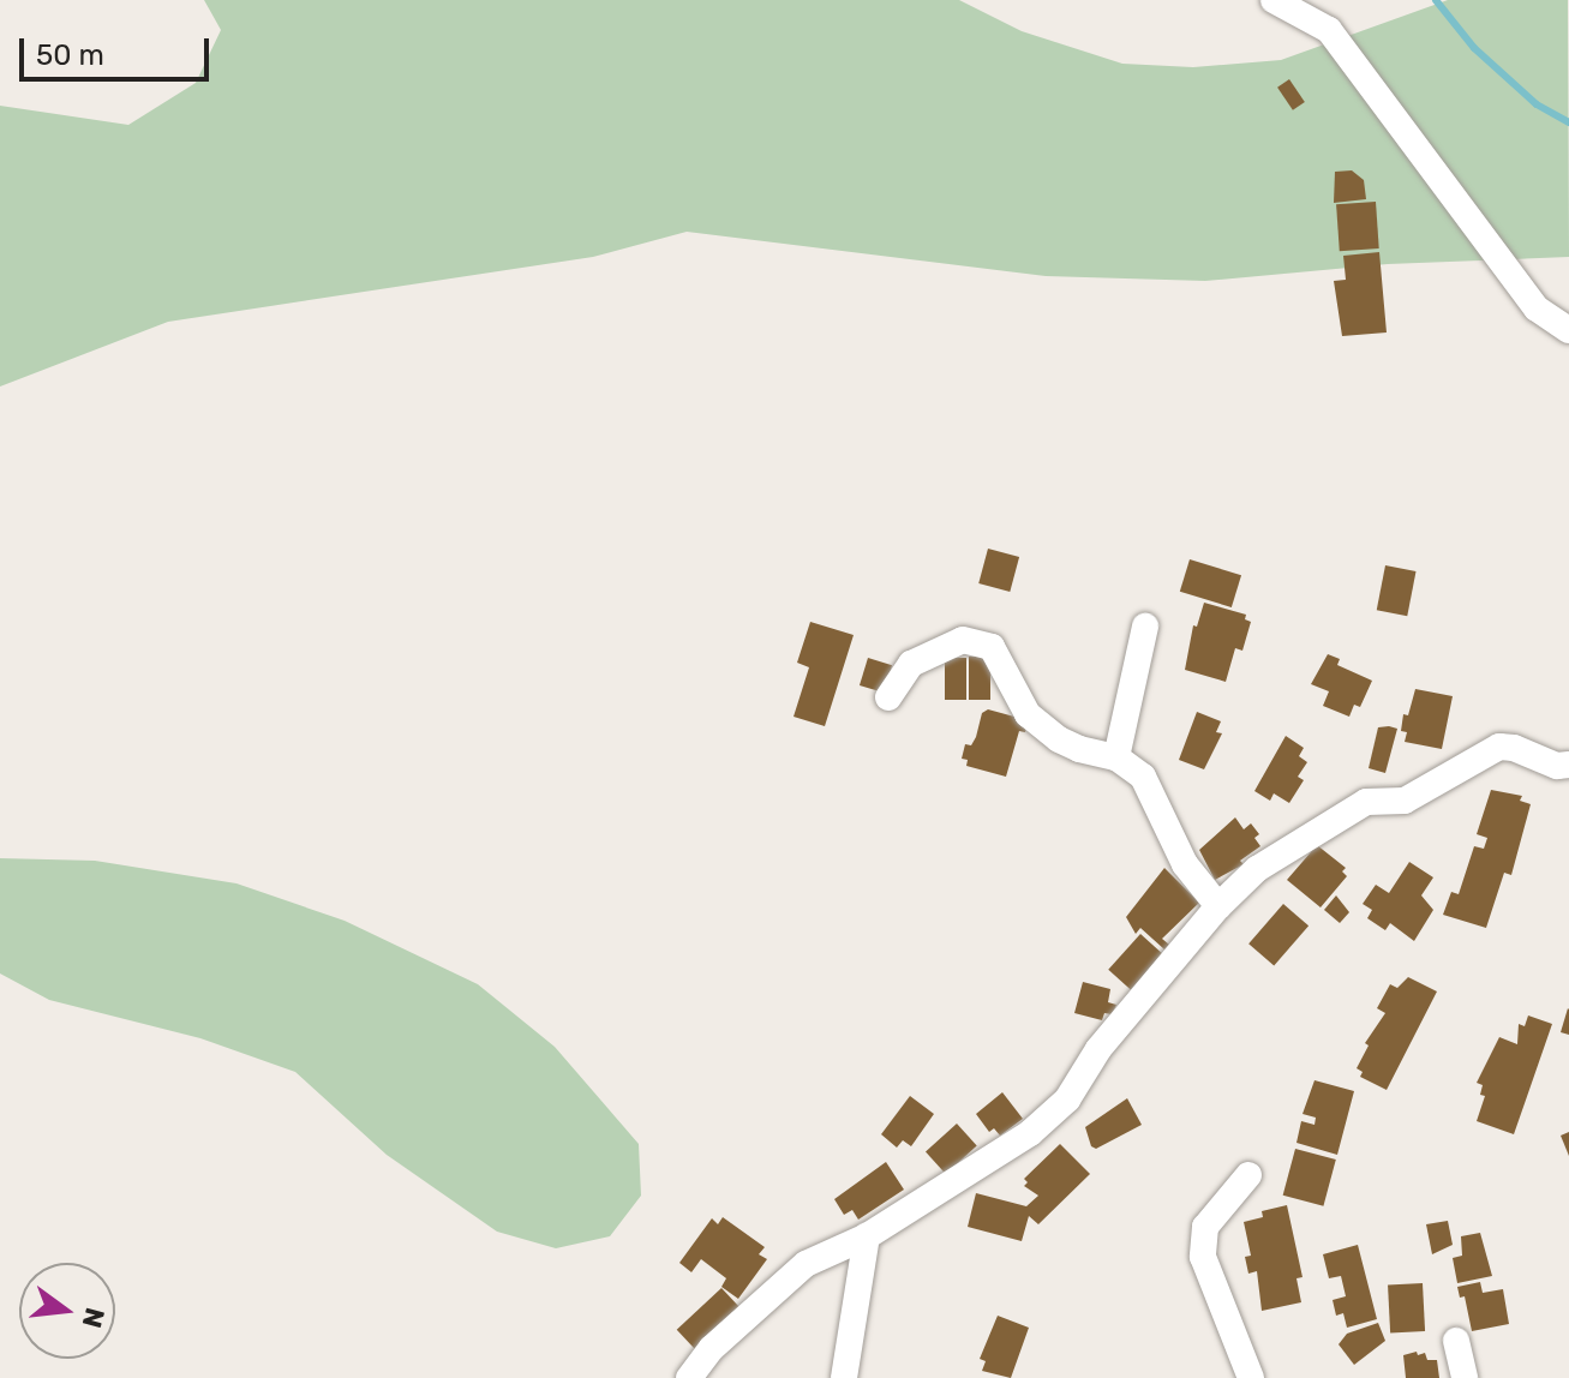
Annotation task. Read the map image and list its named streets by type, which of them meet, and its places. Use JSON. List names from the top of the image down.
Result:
{
  "scale_bar": "50 m",
  "north": "right"
}
